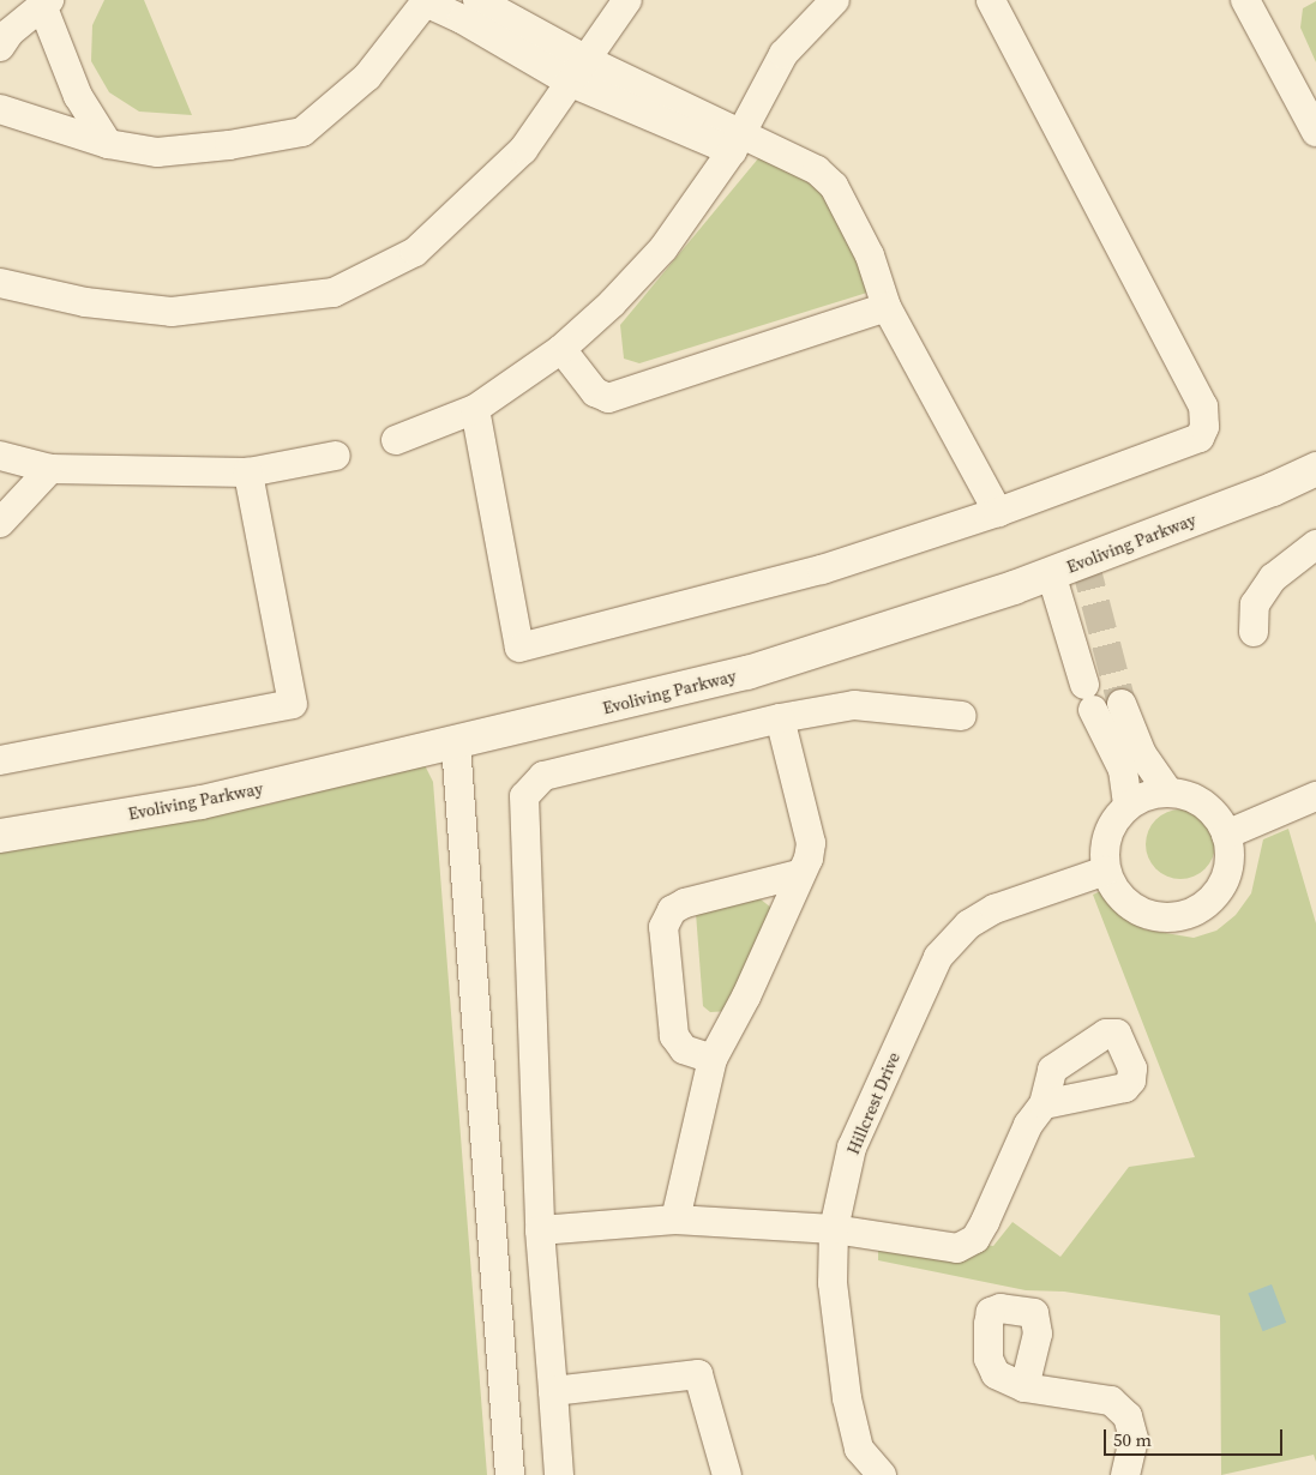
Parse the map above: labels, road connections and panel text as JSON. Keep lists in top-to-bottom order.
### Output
{
  "streets": {
    "street": ["Evoliving Parkway", "Hillcrest Drive"]
  },
  "scale_bar": "50 m"
}
